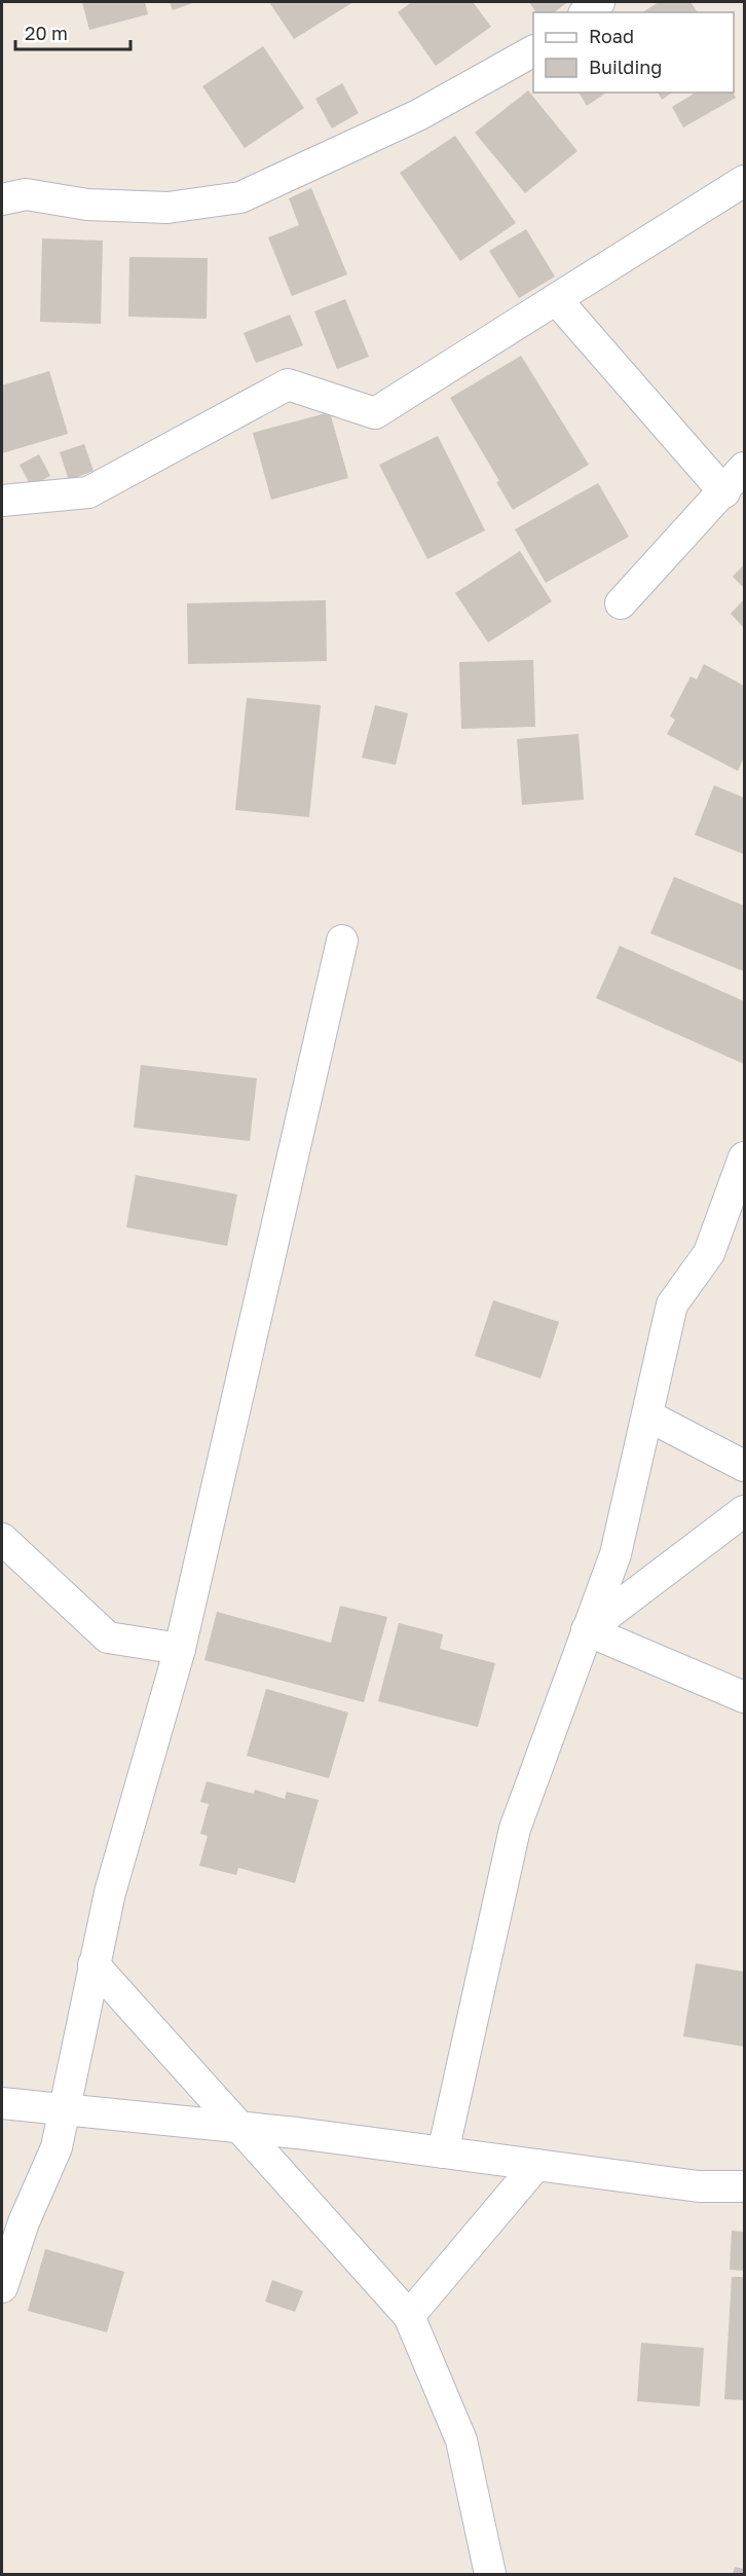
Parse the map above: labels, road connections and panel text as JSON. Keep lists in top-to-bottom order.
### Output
{
  "legend": ["Road", "Building"],
  "scale_bar": "20 m"
}
